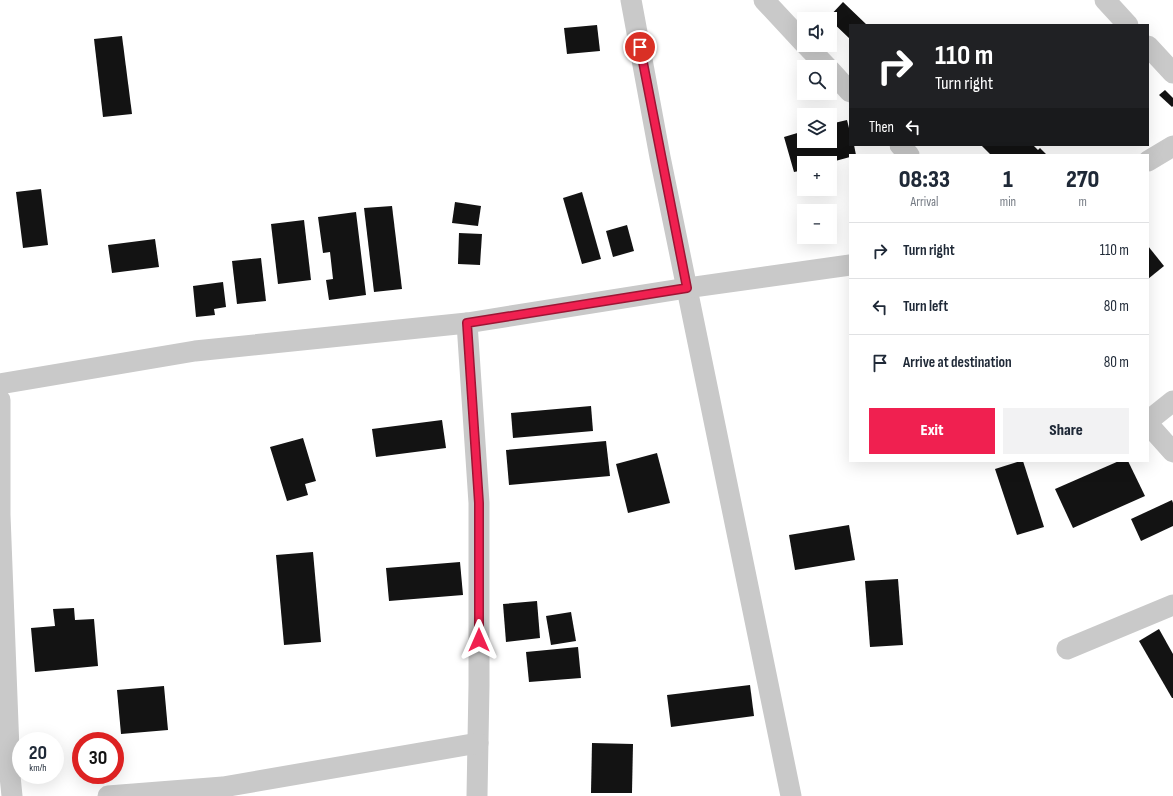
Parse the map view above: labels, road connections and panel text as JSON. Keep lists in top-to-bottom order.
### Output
{
  "page": {
    "map_buttons": ["+", "−"],
    "turn": ["110 m", "Turn right"],
    "then": "Then",
    "eta": [
      "08:33",
      "Arrival",
      "1",
      "min",
      "270",
      "m"
    ],
    "list": [
      {
        "name": "Turn right",
        "value": "110 m"
      },
      {
        "name": "Turn left",
        "value": "80 m"
      },
      {
        "name": "Arrive at destination",
        "value": "80 m"
      }
    ],
    "buttons": ["Exit", "Share"],
    "speed": "20 km/h",
    "limit": "30"
  }
}
